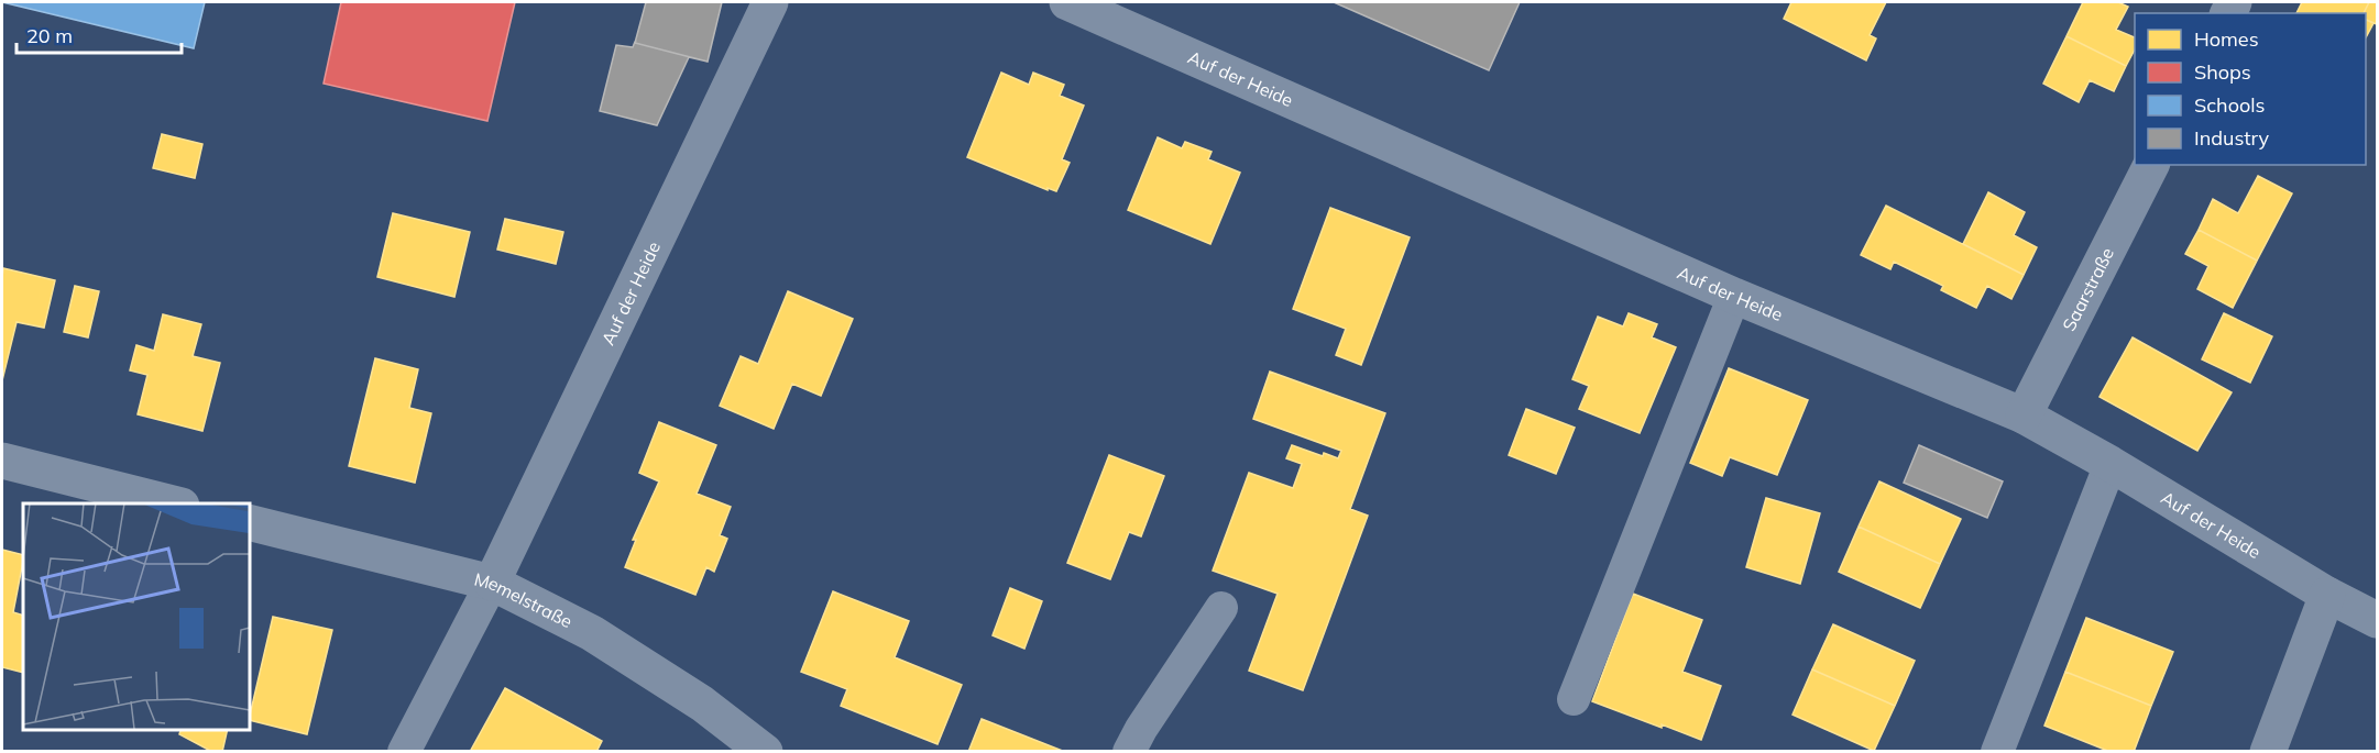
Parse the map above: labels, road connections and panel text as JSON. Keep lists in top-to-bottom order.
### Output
{
  "streets": {
    "street": ["Auf der Heide", "Saarstraße", "Memelstraße"]
  },
  "crossings": [
    ["Auf der Heide", "Saarstraße"],
    ["Auf der Heide", "Memelstraße"]
  ],
  "legend": [
    "Homes",
    "Shops",
    "Schools",
    "Industry"
  ],
  "scale_bar": "20 m"
}
